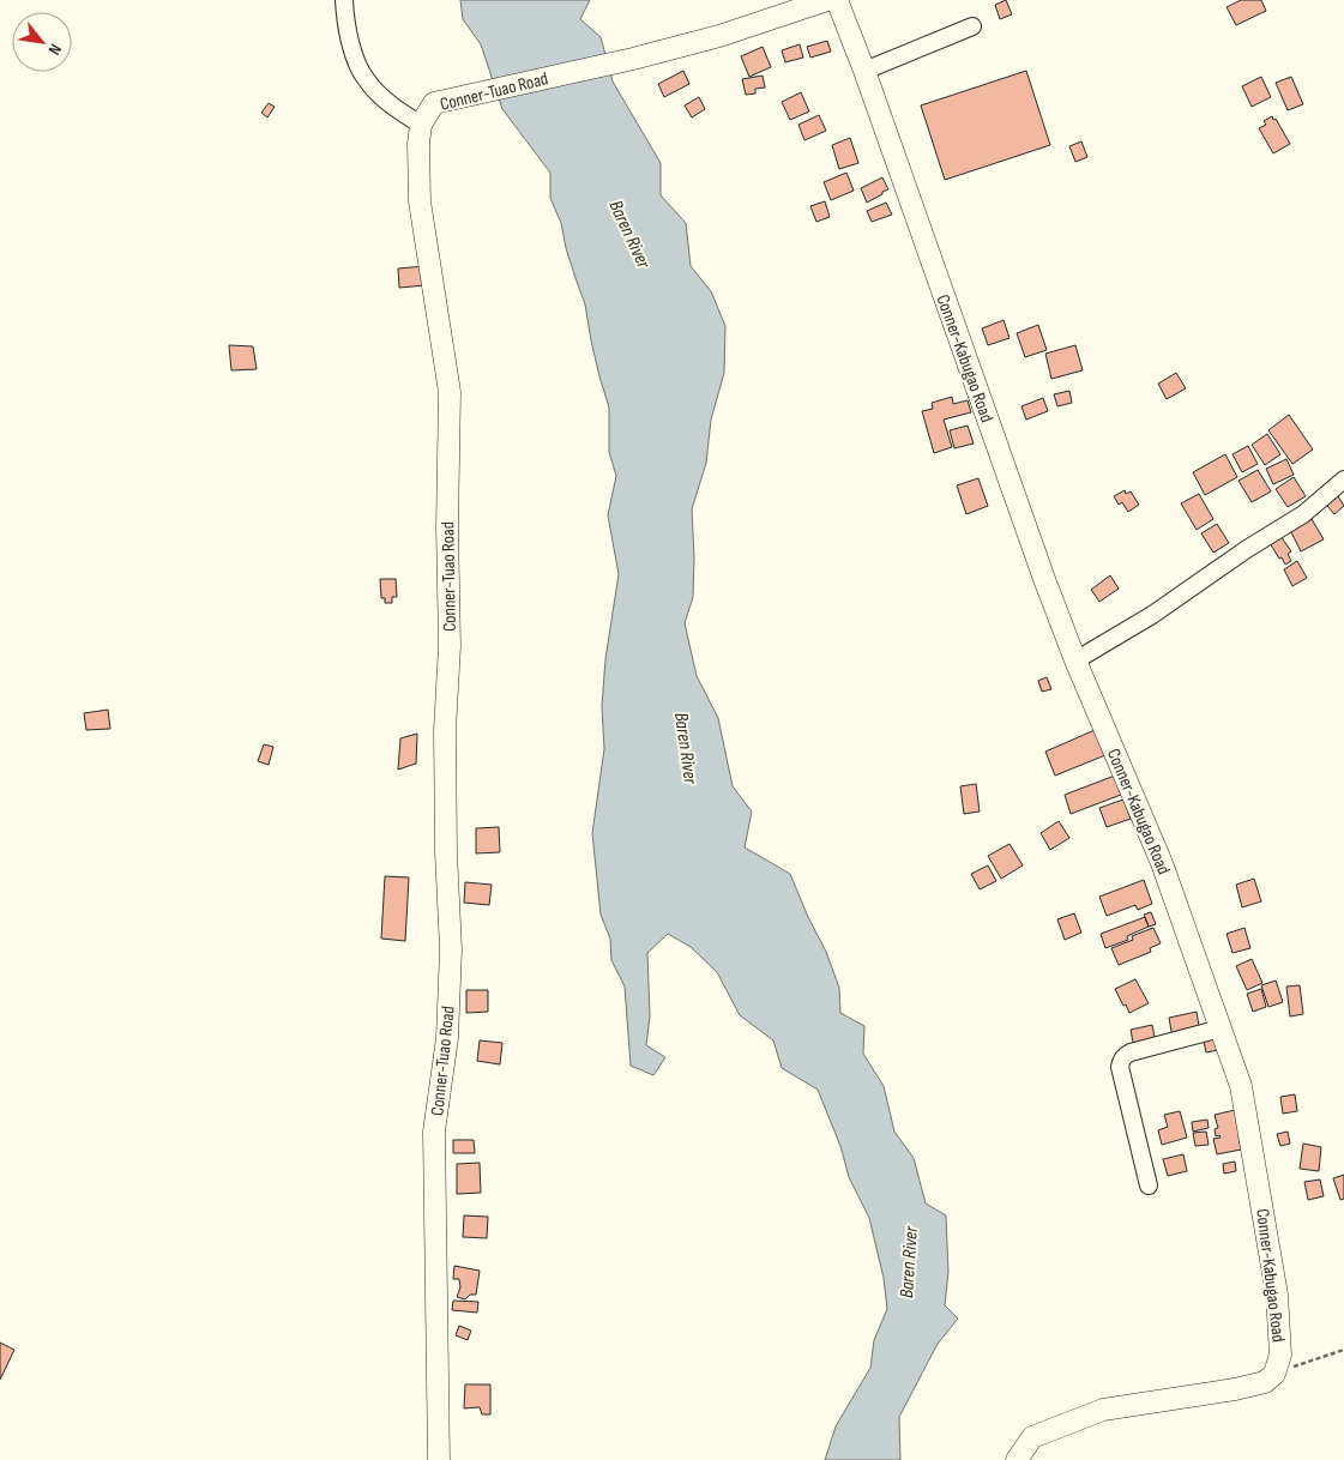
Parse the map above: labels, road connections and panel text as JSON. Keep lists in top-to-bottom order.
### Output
{
  "streets": {
    "main road": ["Conner-Tuao Road", "Conner-Kabugao Road"]
  },
  "water": ["Baren River"],
  "north": "bottom right"
}
